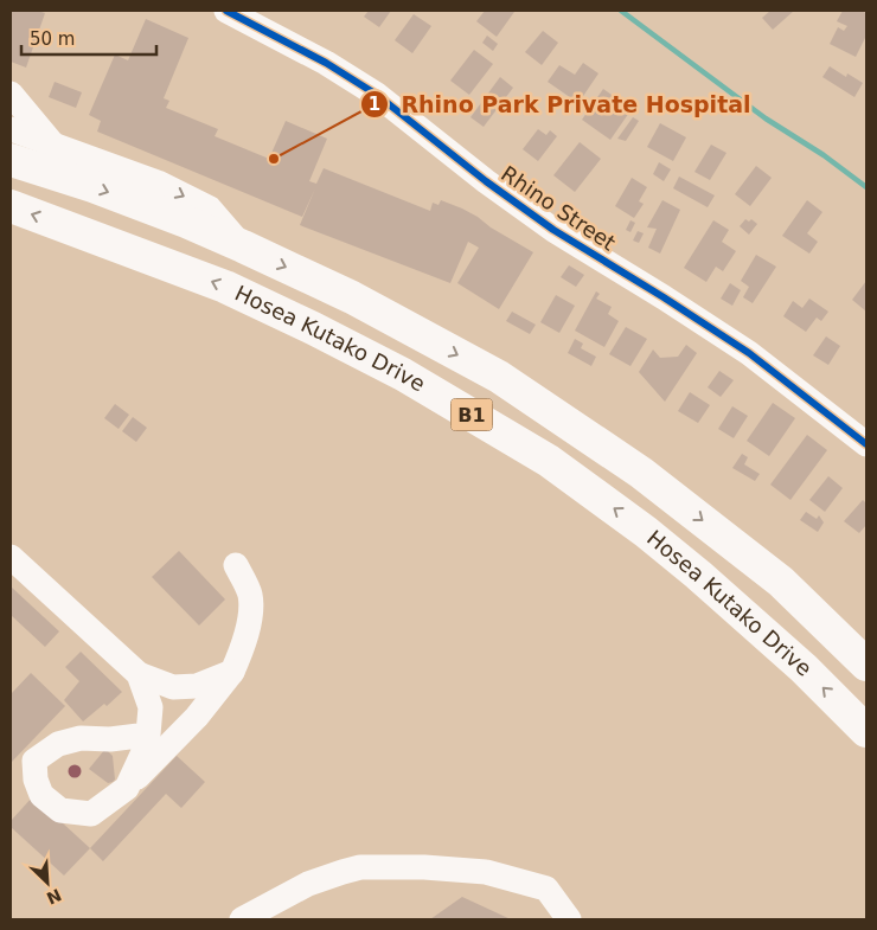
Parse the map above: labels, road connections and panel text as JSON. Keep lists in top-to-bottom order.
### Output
{
  "streets": {
    "main road": ["Hosea Kutako Drive", "B1"],
    "street": ["Rhino Street"]
  },
  "places": ["Rhino Park Private Hospital"],
  "scale_bar": "50 m",
  "north": "bottom right"
}
